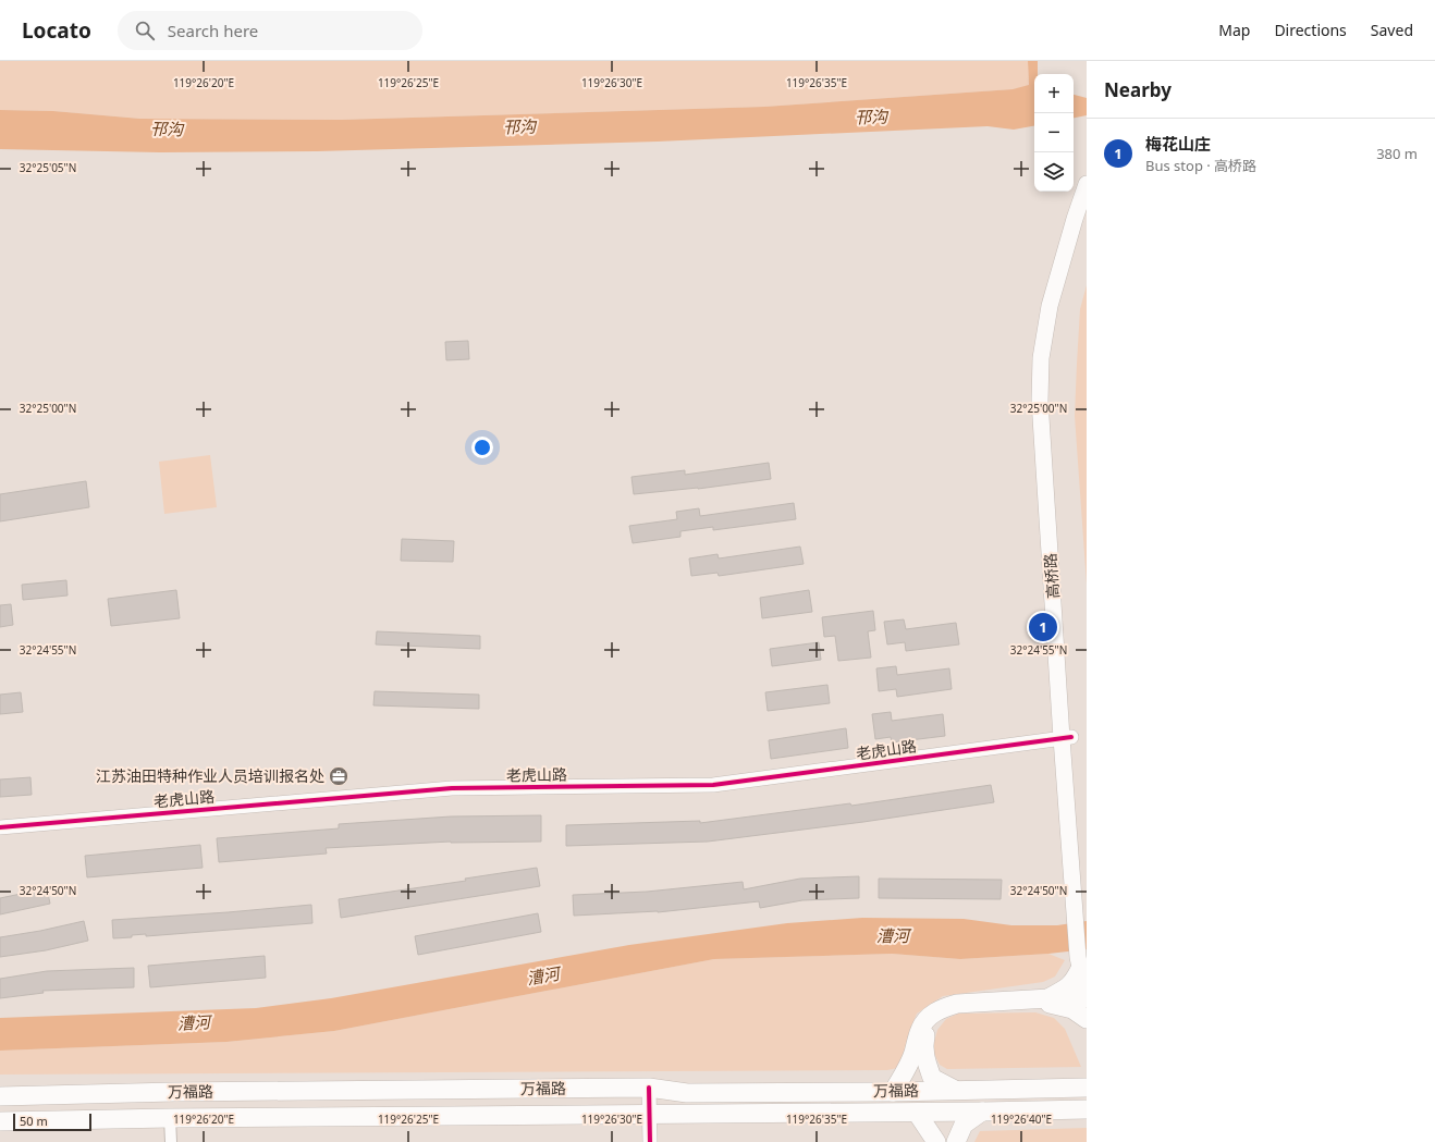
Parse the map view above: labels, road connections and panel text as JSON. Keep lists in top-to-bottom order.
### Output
{
  "streets": {
    "main road": ["高桥路", "万福路"],
    "street": ["老虎山路"]
  },
  "crossings": [
    ["高桥路", "老虎山路"]
  ],
  "water": ["邗沟", "漕河"],
  "places": {
    "office": ["江苏油田特种作业人员培训报名处"]
  },
  "scale_bar": "50 m",
  "page": {
    "header": "Locato",
    "search": "Search here",
    "nav": ["Map", "Directions", "Saved"],
    "heading": "Nearby",
    "map_buttons": ["+", "−"],
    "list": [
      {
        "mark": "1",
        "name": "梅花山庄",
        "note": "Bus stop · 高桥路",
        "value": "380 m"
      }
    ],
    "pins": "1",
    "scale": "50 m"
  },
  "coordinates": [
    "119°26'20\"E",
    "119°26'25\"E",
    "119°26'30\"E",
    "119°26'35\"E",
    "32°25'05\"N",
    "32°25'00\"N",
    "32°24'55\"N",
    "32°24'50\"N",
    "119°26'40\"E"
  ]
}
